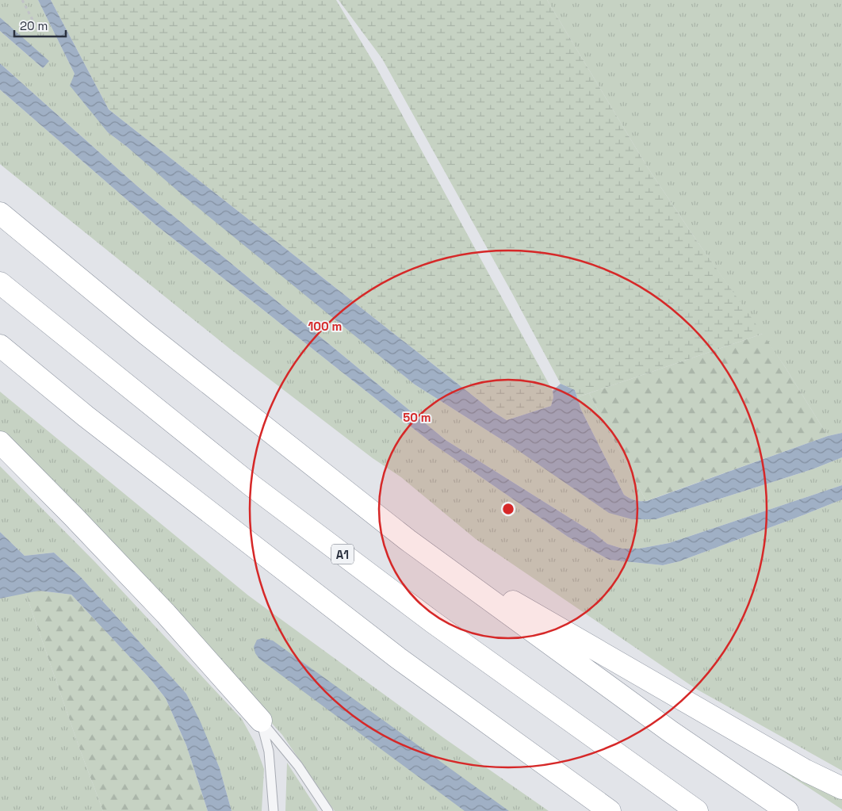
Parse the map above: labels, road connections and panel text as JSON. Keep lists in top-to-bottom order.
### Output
{
  "streets": {
    "highway": ["A1"]
  },
  "scale_bar": "20 m",
  "rings": ["100 m", "50 m"]
}
